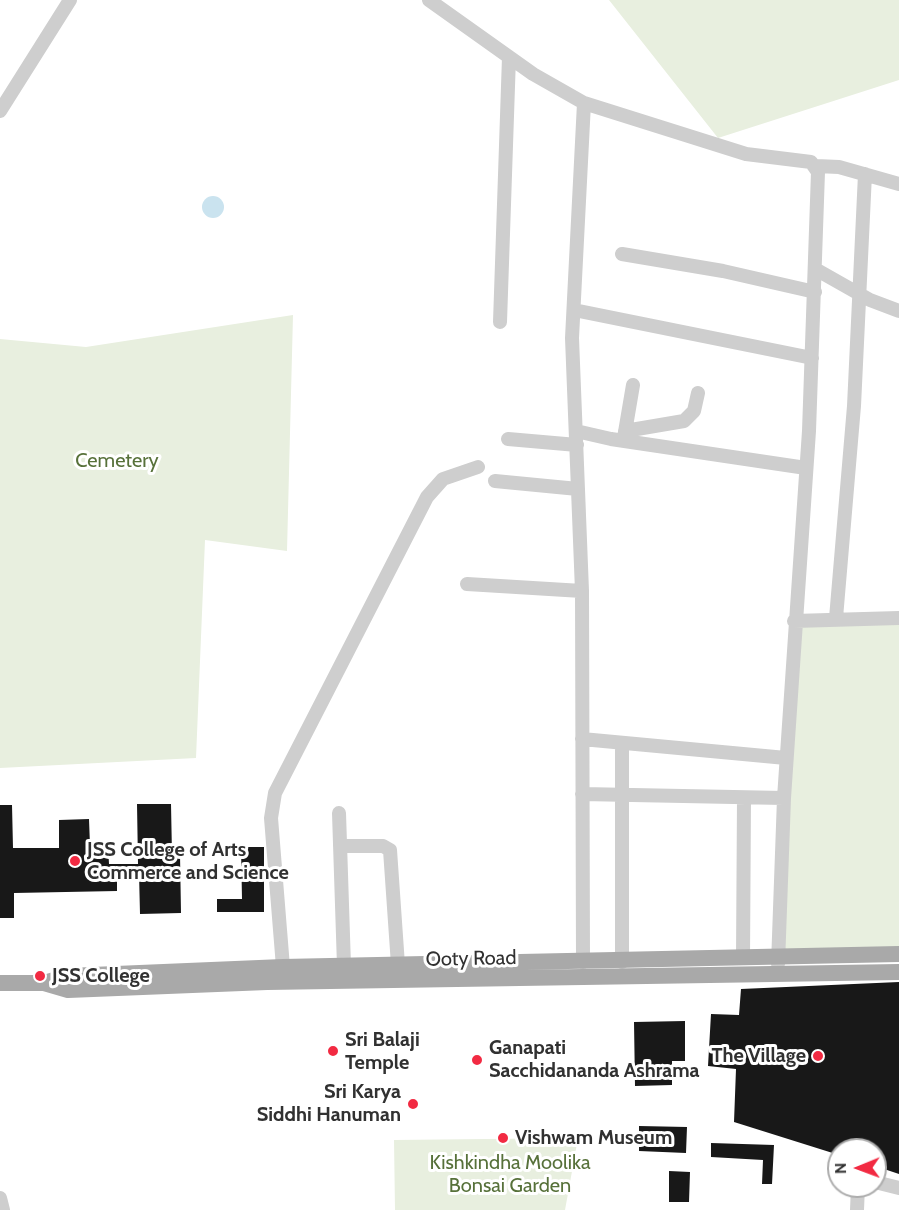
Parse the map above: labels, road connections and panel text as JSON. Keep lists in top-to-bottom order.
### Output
{
  "streets": {
    "main road": ["Ooty Road"]
  },
  "parks": ["Cemetery", "Kishkindha Moolika Bonsai Garden"],
  "places": [
    "JSS College of Arts Commerce and Science",
    "JSS College",
    "Sri Balaji Temple",
    "The Village",
    "Ganapati Sacchidananda Ashrama",
    "Sri Karya Siddhi Hanuman",
    "Vishwam Museum"
  ],
  "north": "left"
}
